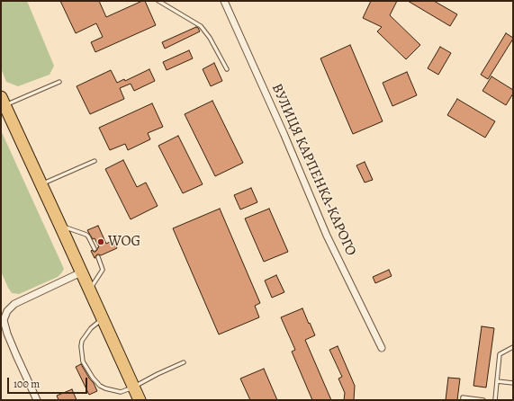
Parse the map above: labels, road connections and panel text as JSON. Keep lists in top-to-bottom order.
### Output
{
  "streets": {
    "street": ["ВУЛИЦЯ КАРПЕНКА-КАРОГО"]
  },
  "places": ["WOG"],
  "scale_bar": "100 m"
}
